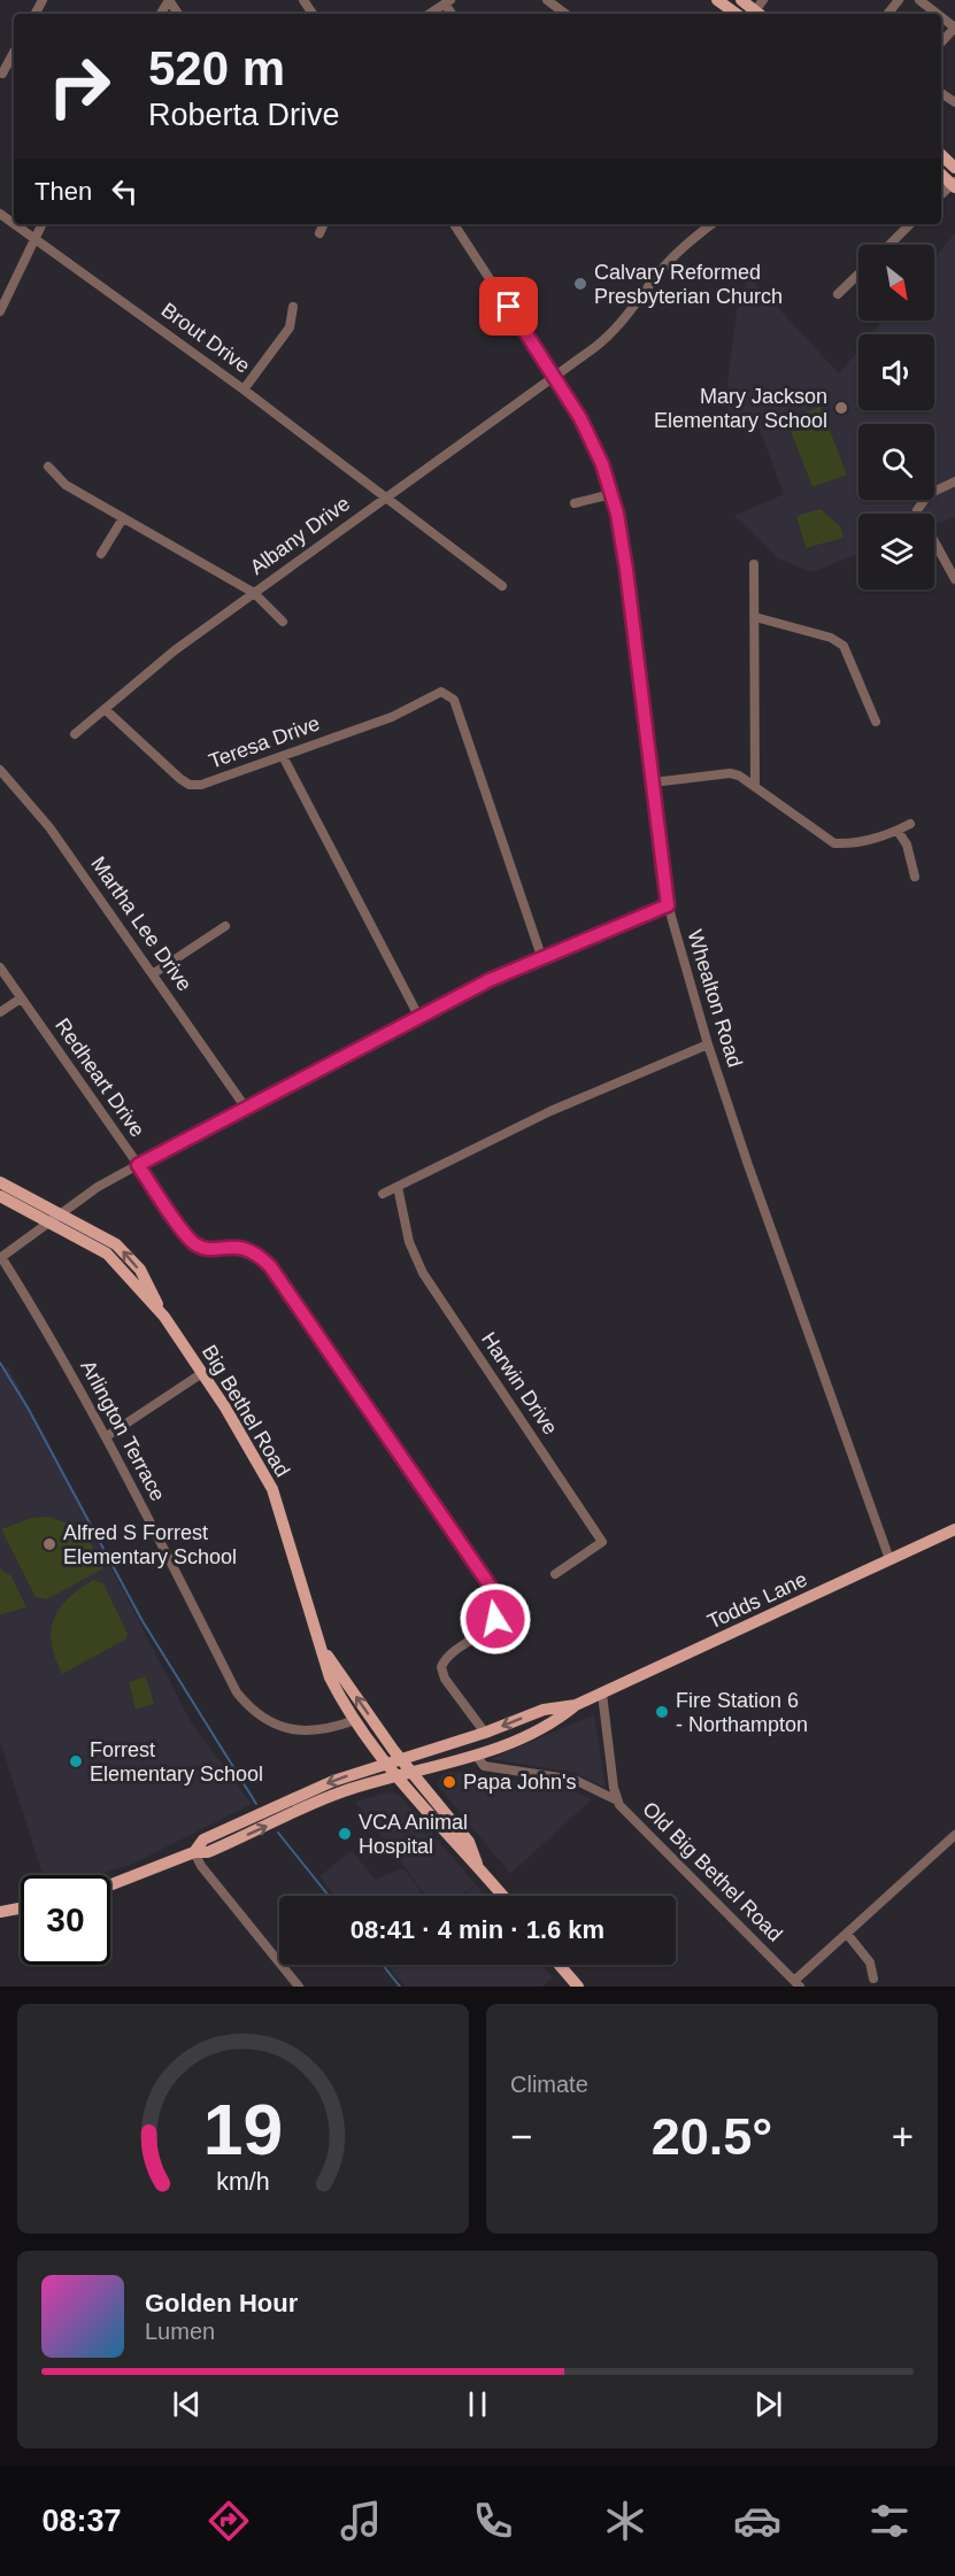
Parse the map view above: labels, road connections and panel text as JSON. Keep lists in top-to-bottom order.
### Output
{
  "streets": {
    "main road": ["Big Bethel Road", "Todds Lane"],
    "street": [
      "Brout Drive",
      "Albany Drive",
      "Teresa Drive",
      "Martha Lee Drive",
      "Whealton Road",
      "Redheart Drive",
      "Harwin Drive",
      "Arlington Terrace",
      "Old Big Bethel Road"
    ]
  },
  "crossings": [
    ["Brout Drive", "Albany Drive"],
    ["Albany Drive", "Teresa Drive"],
    ["Albany Drive", "Whealton Road"],
    ["Whealton Road", "Todds Lane"],
    ["Redheart Drive", "Todds Lane"],
    ["Big Bethel Road", "Arlington Terrace"],
    ["Big Bethel Road", "Todds Lane"],
    ["Todds Lane", "Old Big Bethel Road"]
  ],
  "places": [
    "Calvary Reformed Presbyterian Church",
    "Mary Jackson Elementary School",
    "Alfred S Forrest Elementary School",
    "Fire Station 6 - Northampton",
    "Forrest Elementary School",
    "Papa John's",
    "VCA Animal Hospital"
  ],
  "north": "bottom right",
  "page": {
    "turn": ["520 m", "Roberta Drive"],
    "then": "Then",
    "limit": "30",
    "trip": "08:41 · 4 min · 1.6 km",
    "tile": "Climate",
    "heat": ["−", "20.5°", "+"],
    "song": ["Golden Hour", "Lumen"],
    "tabs": "08:37",
    "gauge": ["19", "km/h"]
  }
}
